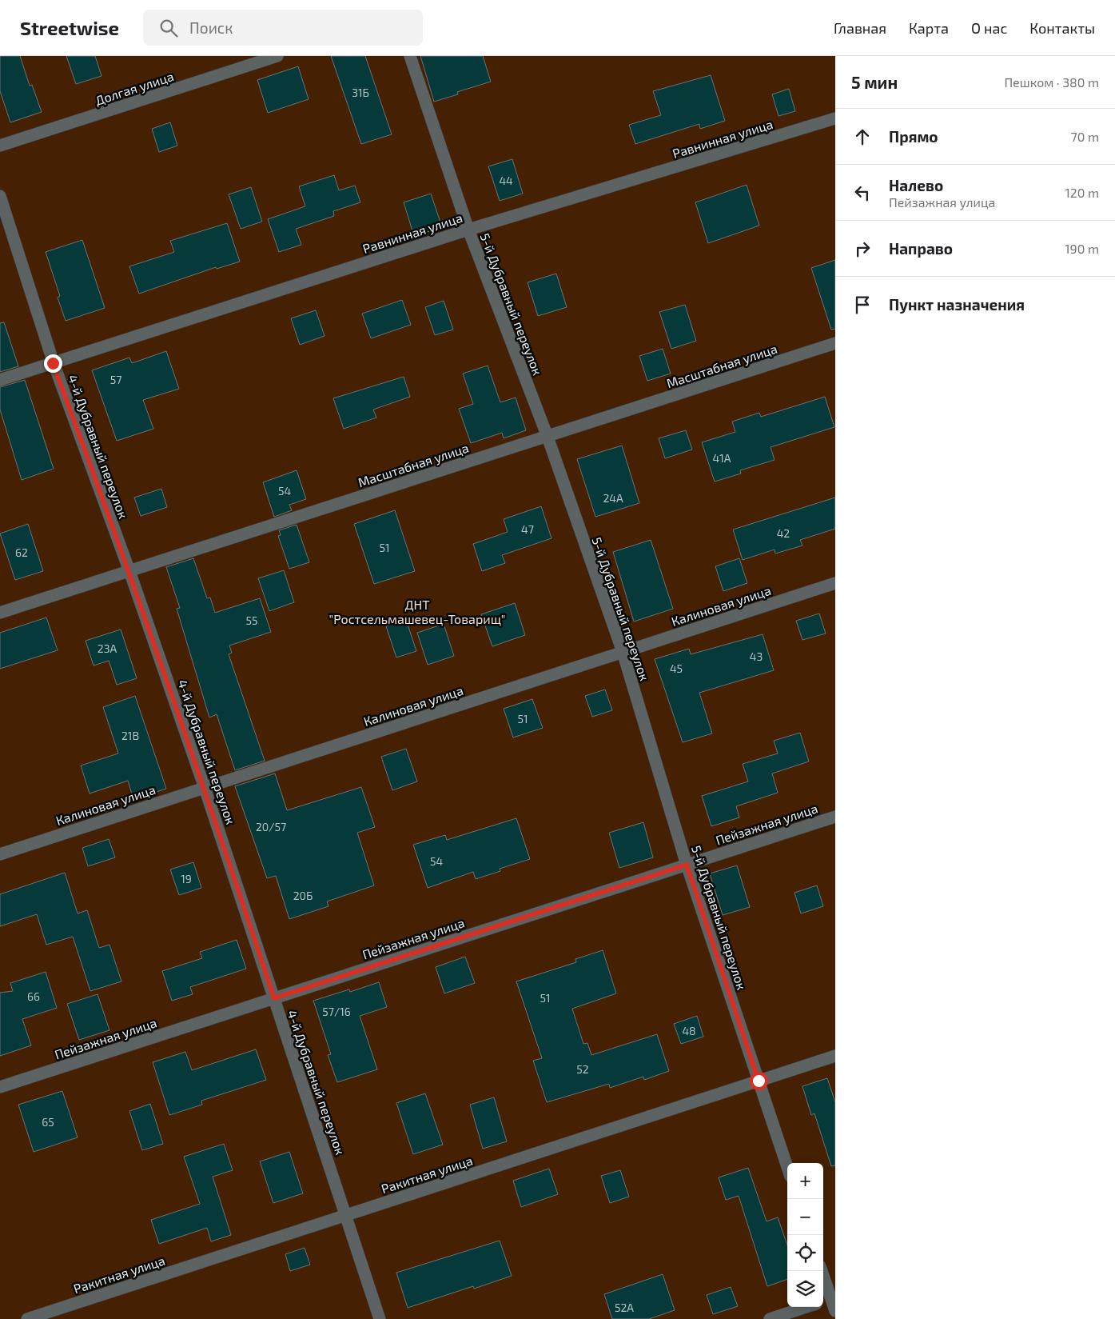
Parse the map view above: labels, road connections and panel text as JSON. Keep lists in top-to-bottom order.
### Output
{
  "streets": {
    "lane": [
      "Долгая улица",
      "Равнинная улица",
      "5-й Дубравный переулок",
      "Масштабная улица",
      "4-й Дубравный переулок",
      "Калиновая улица",
      "Пейзажная улица",
      "Ракитная улица"
    ]
  },
  "crossings": [
    ["Равнинная улица", "5-й Дубравный переулок"],
    ["Равнинная улица", "4-й Дубравный переулок"],
    ["5-й Дубравный переулок", "Масштабная улица"],
    ["5-й Дубравный переулок", "Калиновая улица"],
    ["5-й Дубравный переулок", "Пейзажная улица"],
    ["5-й Дубравный переулок", "Ракитная улица"],
    ["Масштабная улица", "4-й Дубравный переулок"],
    ["4-й Дубравный переулок", "Калиновая улица"],
    ["4-й Дубравный переулок", "Пейзажная улица"],
    ["4-й Дубравный переулок", "Ракитная улица"]
  ],
  "parks": ["ДНТ \"Ростсельмашевец-Товарищ\""],
  "house_numbers": [
    "31Б",
    "44",
    "57",
    "41А",
    "54",
    "24А",
    "47",
    "42",
    "51",
    "62",
    "55",
    "23А",
    "43",
    "45",
    "51",
    "21В",
    "20/57",
    "54",
    "19",
    "20Б",
    "66",
    "51",
    "57/16",
    "48",
    "52",
    "65",
    "52А"
  ],
  "page": {
    "header": "Streetwise",
    "search": "Поиск",
    "nav": [
      "Главная",
      "Карта",
      "О нас",
      "Контакты"
    ],
    "heading": ["5 мин", "Пешком · 380 m"],
    "list": [
      ["Прямо", "70 m"],
      ["Налево", "Пейзажная улица", "120 m"],
      ["Направо", "190 m"],
      "Пункт назначения"
    ],
    "map_buttons": ["+", "−"]
  }
}
